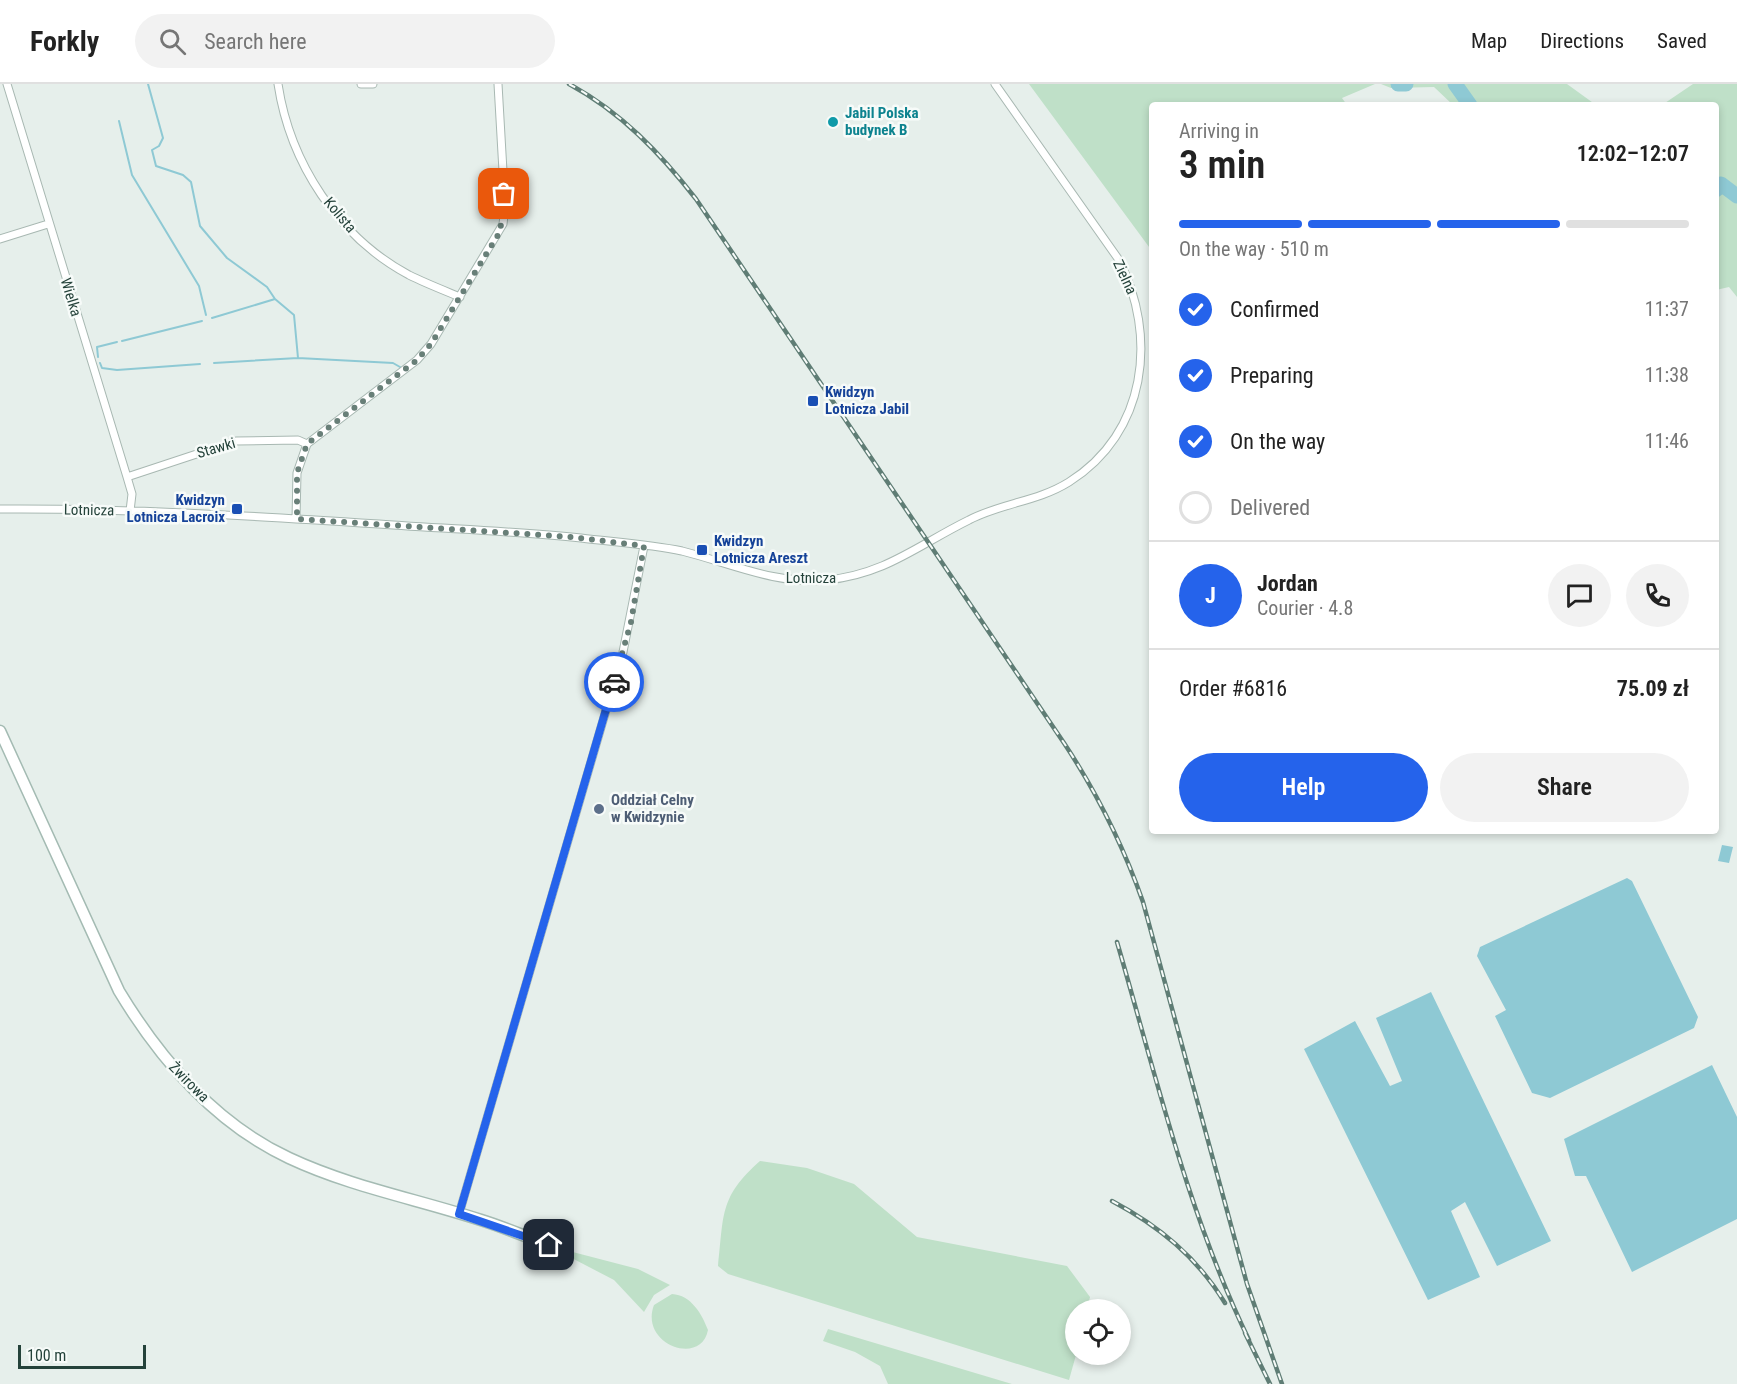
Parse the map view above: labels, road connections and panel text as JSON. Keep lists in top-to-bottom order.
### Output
{
  "streets": {
    "street": [
      "Kolista",
      "Zielna",
      "Wielka",
      "Stawki",
      "Lotnicza",
      "Żwirowa"
    ]
  },
  "crossings": [
    ["Zielna", "Lotnicza"],
    ["Wielka", "Stawki"],
    ["Wielka", "Lotnicza"]
  ],
  "places": {
    "other": ["Jabil Polska budynek B", "Oddział Celny w Kwidzynie"],
    "transit": ["Kwidzyn Lotnicza Jabil", "Kwidzyn Lotnicza Lacroix", "Kwidzyn Lotnicza Areszt"]
  },
  "scale_bar": "100 m",
  "page": {
    "header": "Forkly",
    "search": "Search here",
    "nav": ["Map", "Directions", "Saved"],
    "heading": ["3 min", "Arriving in", "12:02–12:07"],
    "panel": [
      "Jordan",
      "Courier · 4.8",
      "Order #6816",
      "75.09 zł"
    ],
    "bar": "On the way · 510 m",
    "list": [
      ["Confirmed", "11:37"],
      ["Preparing", "11:38"],
      ["On the way", "11:46"],
      "Delivered"
    ],
    "round": "J",
    "buttons": ["Help", "Share"],
    "scale": "100 m"
  }
}
